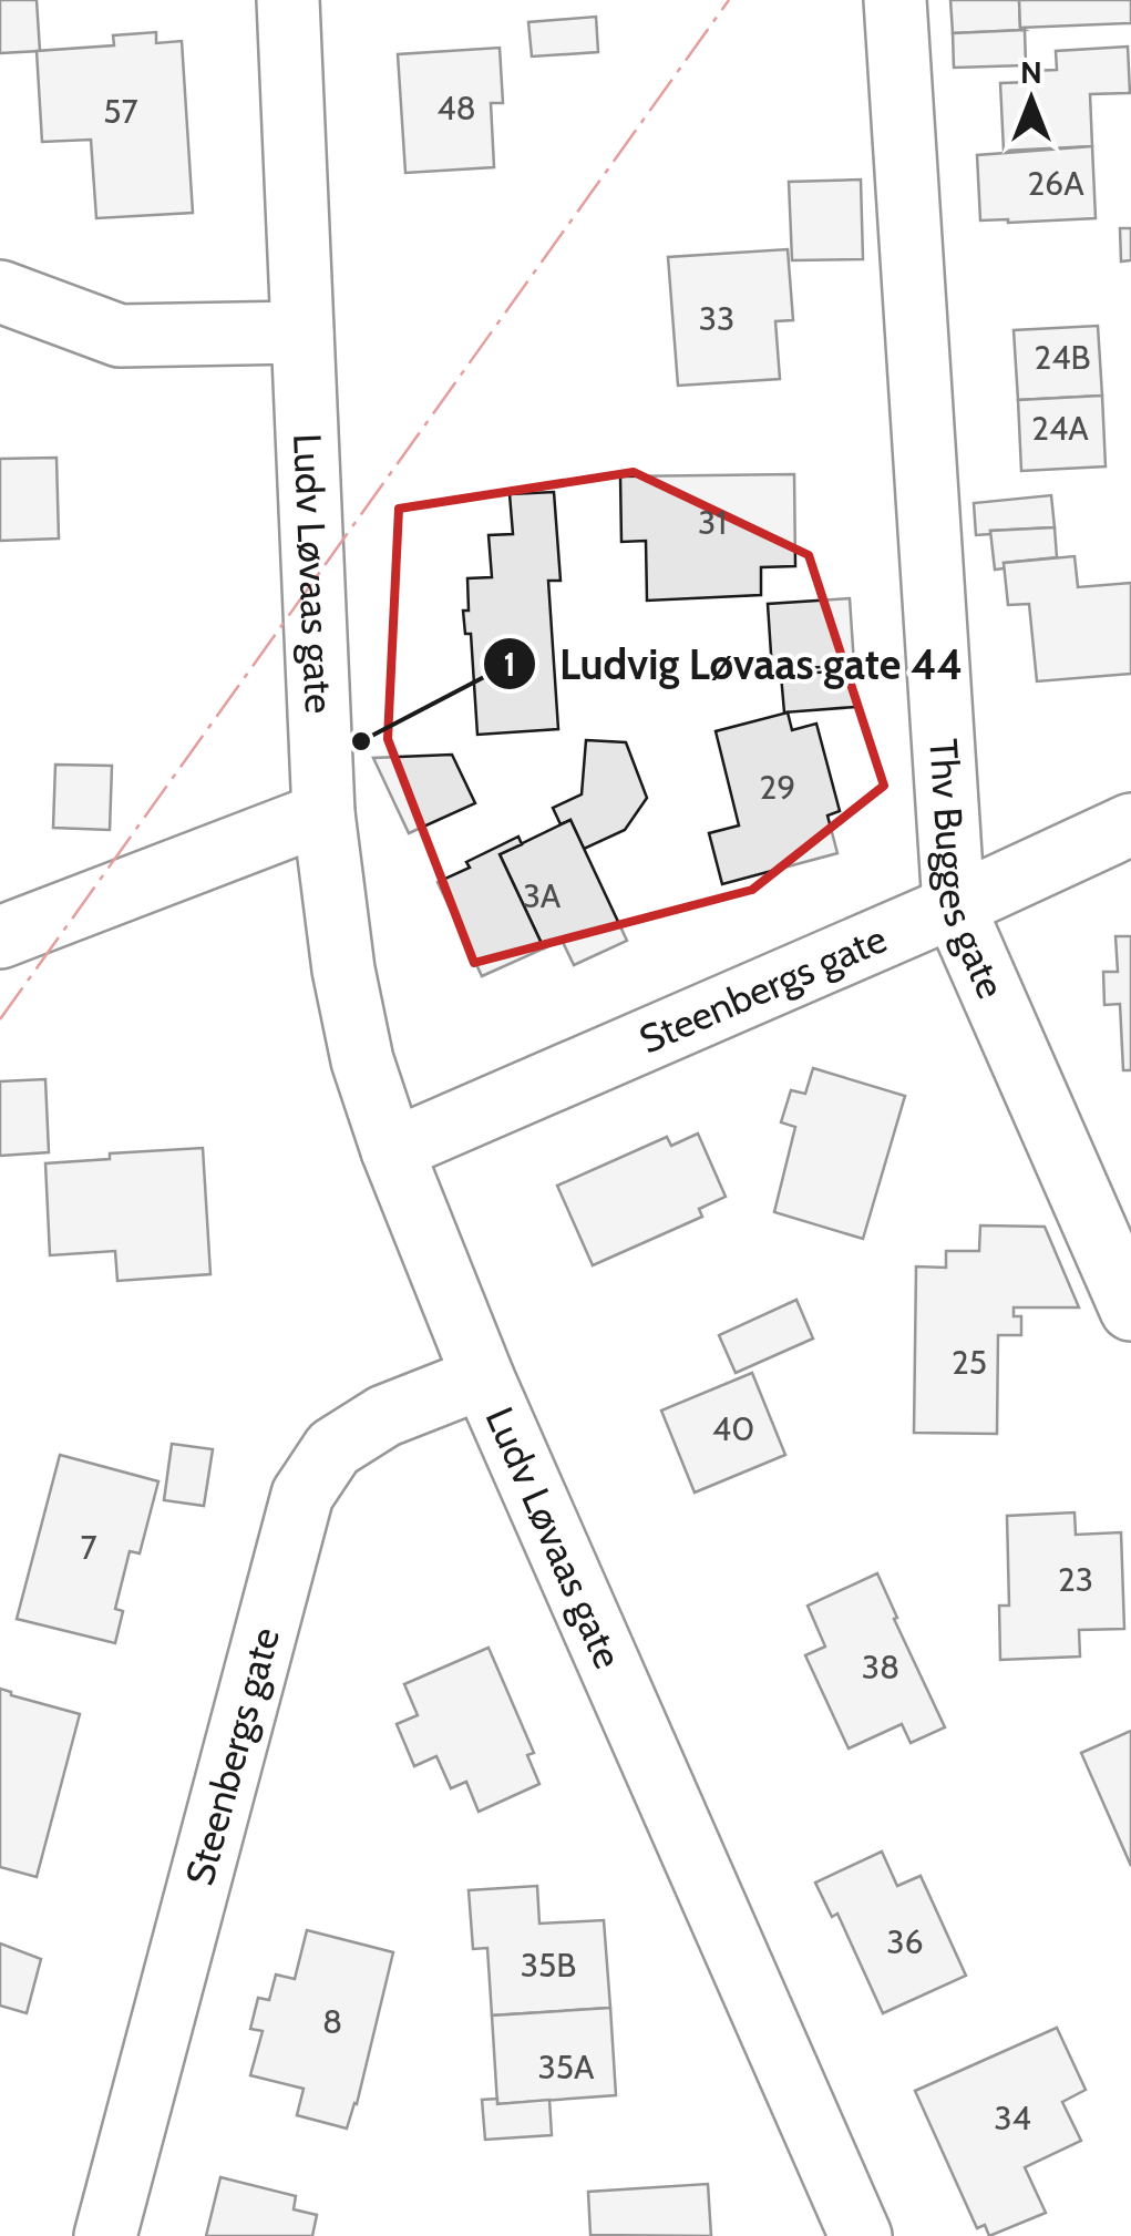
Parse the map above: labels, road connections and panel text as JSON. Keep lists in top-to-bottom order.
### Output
{
  "streets": {
    "street": ["Ludv Løvaas gate", "Thv Bugges gate", "Steenbergs gate"]
  },
  "crossings": [
    ["Ludv Løvaas gate", "Steenbergs gate"],
    ["Thv Bugges gate", "Steenbergs gate"]
  ],
  "places": ["Ludvig Løvaas gate 44"],
  "house_numbers": [
    "48",
    "57",
    "26A",
    "33",
    "24B",
    "24A",
    "31",
    "29",
    "3A",
    "25",
    "40",
    "7",
    "23",
    "38",
    "36",
    "35B",
    "8",
    "35A",
    "34"
  ],
  "north": "top"
}
